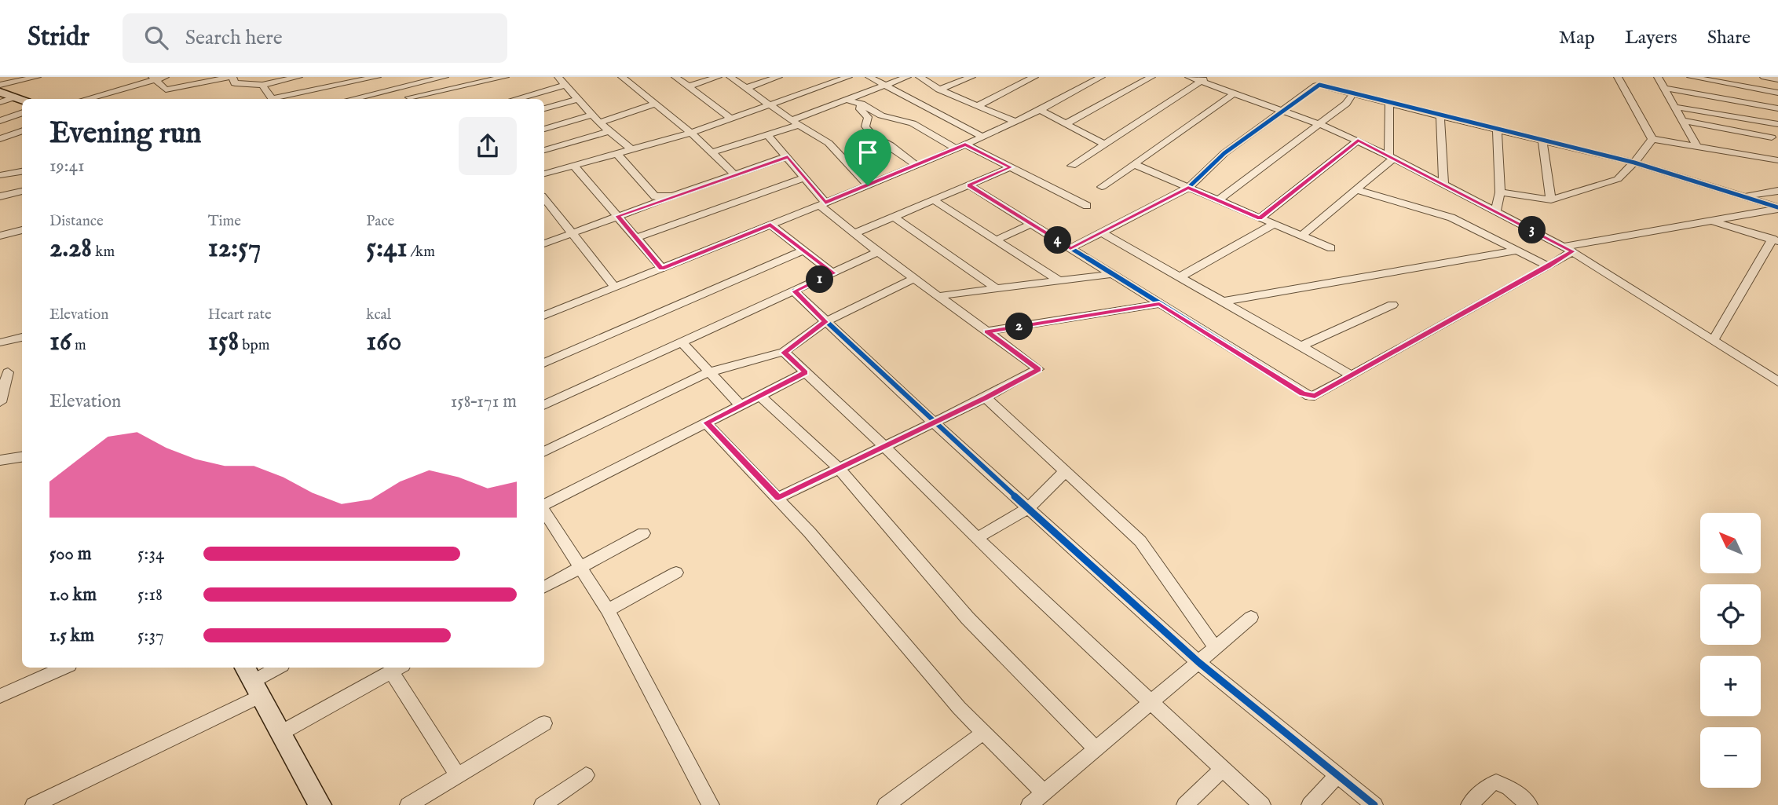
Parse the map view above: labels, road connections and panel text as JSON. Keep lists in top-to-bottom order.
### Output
{
  "north": "top left",
  "page": {
    "header": "Stridr",
    "search": "Search here",
    "nav": ["Map", "Layers", "Share"],
    "heading": ["Evening run", "19:41"],
    "stats": [
      ["Distance", "2.28 km"],
      ["Time", "12:57"],
      ["Pace", "5:41 /km"],
      ["Elevation", "16 m"],
      ["Heart rate", "158 bpm"],
      ["kcal", "160"]
    ],
    "pins": [
      "3",
      "4",
      "1",
      "2"
    ],
    "chart": ["Elevation", "158–171 m"],
    "map_buttons": ["+", "−"],
    "list": [
      {
        "name": "500 m",
        "note": "5:34"
      },
      {
        "name": "1.0 km",
        "note": "5:18"
      },
      {
        "name": "1.5 km",
        "note": "5:37"
      }
    ]
  }
}
